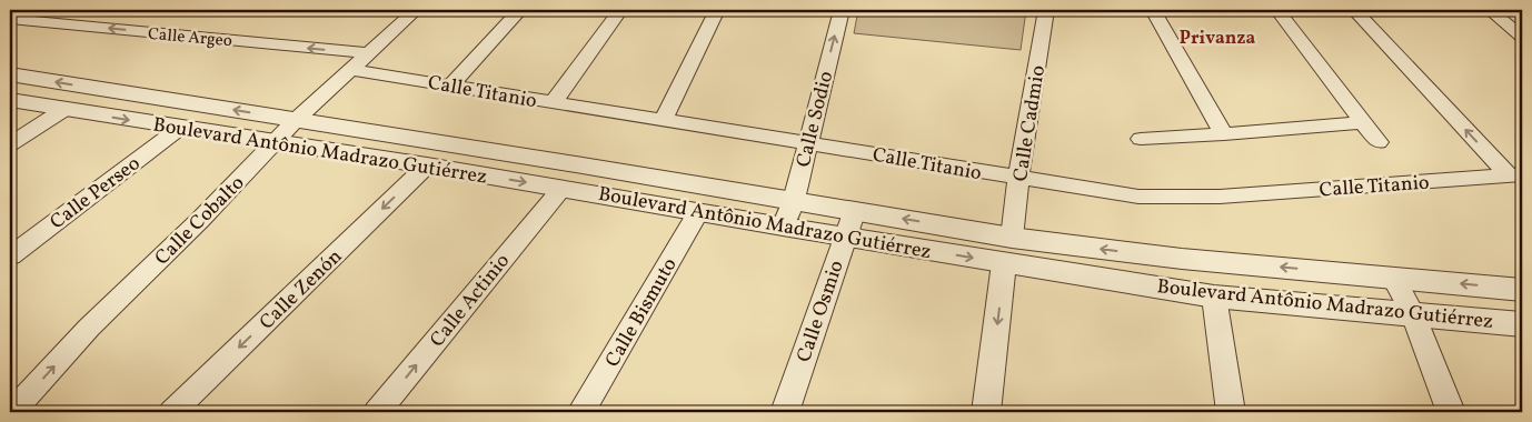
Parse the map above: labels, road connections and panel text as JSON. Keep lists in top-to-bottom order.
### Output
{
  "streets": {
    "street": [
      "Calle Argeo",
      "Calle Titanio",
      "Calle Sodio",
      "Calle Cadmio",
      "Boulevard Antônio Madrazo Gutiérrez",
      "Calle Perseo",
      "Calle Cobalto",
      "Calle Zenón",
      "Calle Actinio",
      "Calle Osmio",
      "Calle Bismuto"
    ]
  },
  "crossings": [
    ["Calle Argeo", "Calle Cobalto"],
    ["Calle Titanio", "Calle Sodio"],
    ["Calle Titanio", "Calle Cadmio"],
    ["Calle Titanio", "Calle Cobalto"],
    ["Calle Sodio", "Boulevard Antônio Madrazo Gutiérrez"],
    ["Calle Cadmio", "Boulevard Antônio Madrazo Gutiérrez"],
    ["Boulevard Antônio Madrazo Gutiérrez", "Calle Perseo"],
    ["Boulevard Antônio Madrazo Gutiérrez", "Calle Cobalto"],
    ["Boulevard Antônio Madrazo Gutiérrez", "Calle Zenón"],
    ["Boulevard Antônio Madrazo Gutiérrez", "Calle Actinio"],
    ["Boulevard Antônio Madrazo Gutiérrez", "Calle Osmio"],
    ["Boulevard Antônio Madrazo Gutiérrez", "Calle Bismuto"]
  ],
  "one_way": [
    "Calle Argeo",
    "Calle Cadmio",
    "Calle Cobalto",
    "Calle Zenón",
    "Calle Actinio"
  ],
  "districts": ["Privanza"]
}
